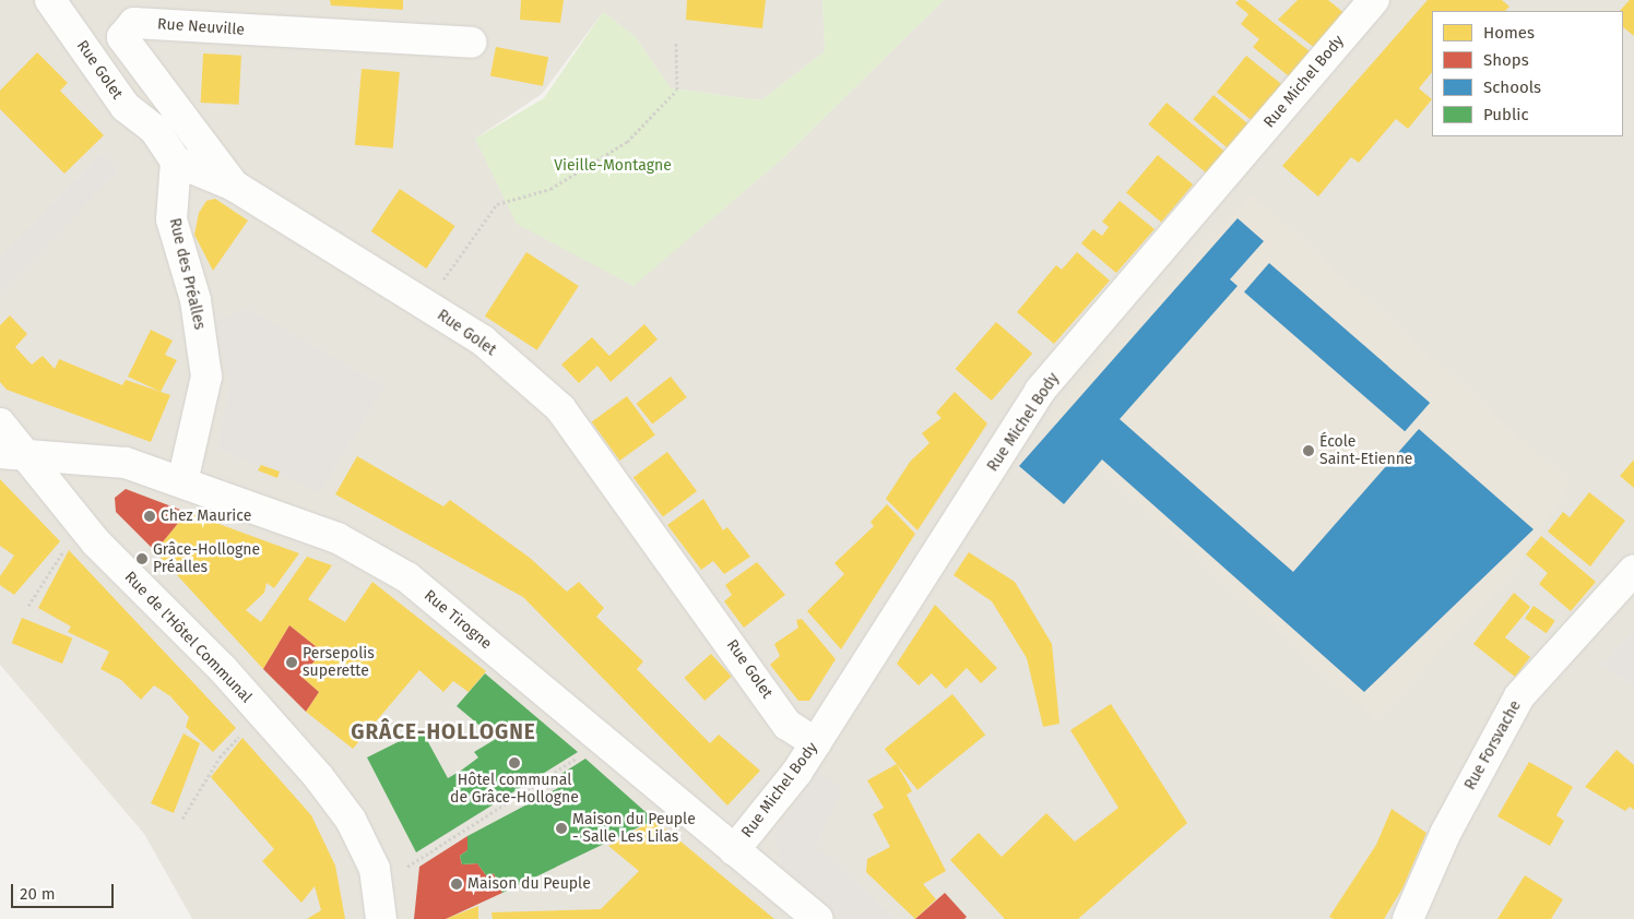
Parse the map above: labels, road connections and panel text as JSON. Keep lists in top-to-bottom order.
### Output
{
  "streets": {
    "street": [
      "Rue Neuville",
      "Rue Golet",
      "Rue Michel Body",
      "Rue des Préalles",
      "Rue Tirogne",
      "Rue de l'Hôtel Communal",
      "Rue Forsvache"
    ]
  },
  "crossings": [
    ["Rue Neuville", "Rue Golet"],
    ["Rue Golet", "Rue Michel Body"],
    ["Rue Golet", "Rue des Préalles"],
    ["Rue Michel Body", "Rue Tirogne"],
    ["Rue des Préalles", "Rue Tirogne"],
    ["Rue Tirogne", "Rue de l'Hôtel Communal"]
  ],
  "districts": ["GRÂCE-HOLLOGNE"],
  "parks": ["Vieille-Montagne"],
  "places": [
    "École Saint-Etienne",
    "Chez Maurice",
    "Grâce-Hollogne Préalles",
    "Persepolis superette",
    "Hôtel communal de Grâce-Hollogne",
    "Maison du Peuple - Salle Les Lilas",
    "Maison du Peuple"
  ],
  "legend": [
    "Homes",
    "Shops",
    "Schools",
    "Public"
  ],
  "scale_bar": "20 m"
}
